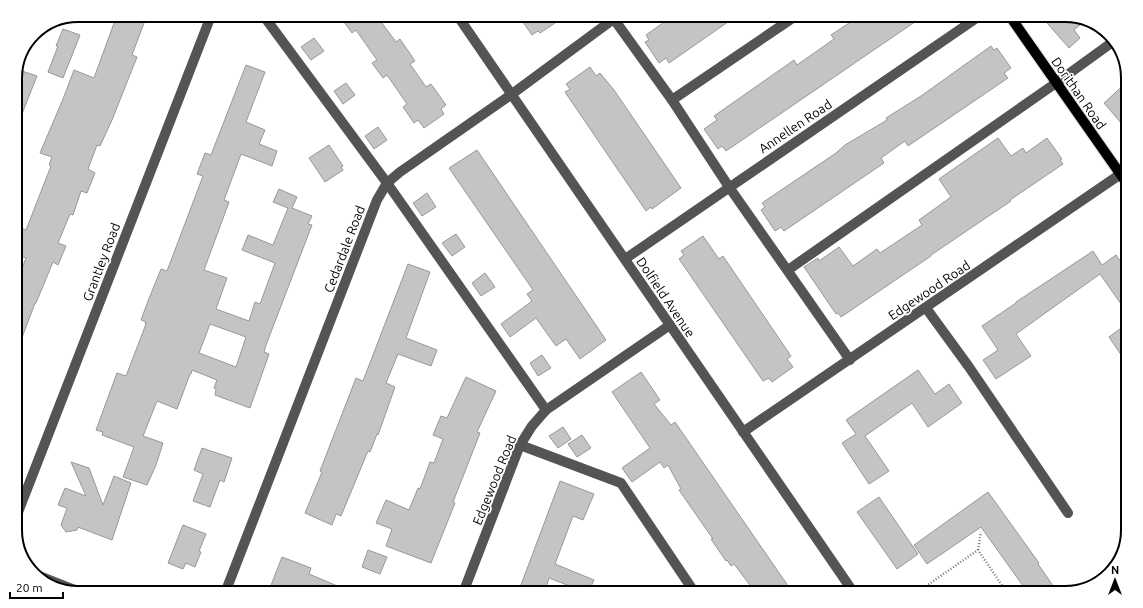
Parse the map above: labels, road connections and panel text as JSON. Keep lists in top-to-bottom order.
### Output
{
  "streets": {
    "main road": ["Dorithan Road"],
    "street": [
      "Annellen Road",
      "Cedardale Road",
      "Grantley Road",
      "Edgewood Road",
      "Dolfield Avenue"
    ]
  },
  "crossings": [
    ["Annellen Road", "Dolfield Avenue"],
    ["Cedardale Road", "Dolfield Avenue"],
    ["Edgewood Road", "Dolfield Avenue"]
  ],
  "scale_bar": "20 m",
  "north": "top"
}
